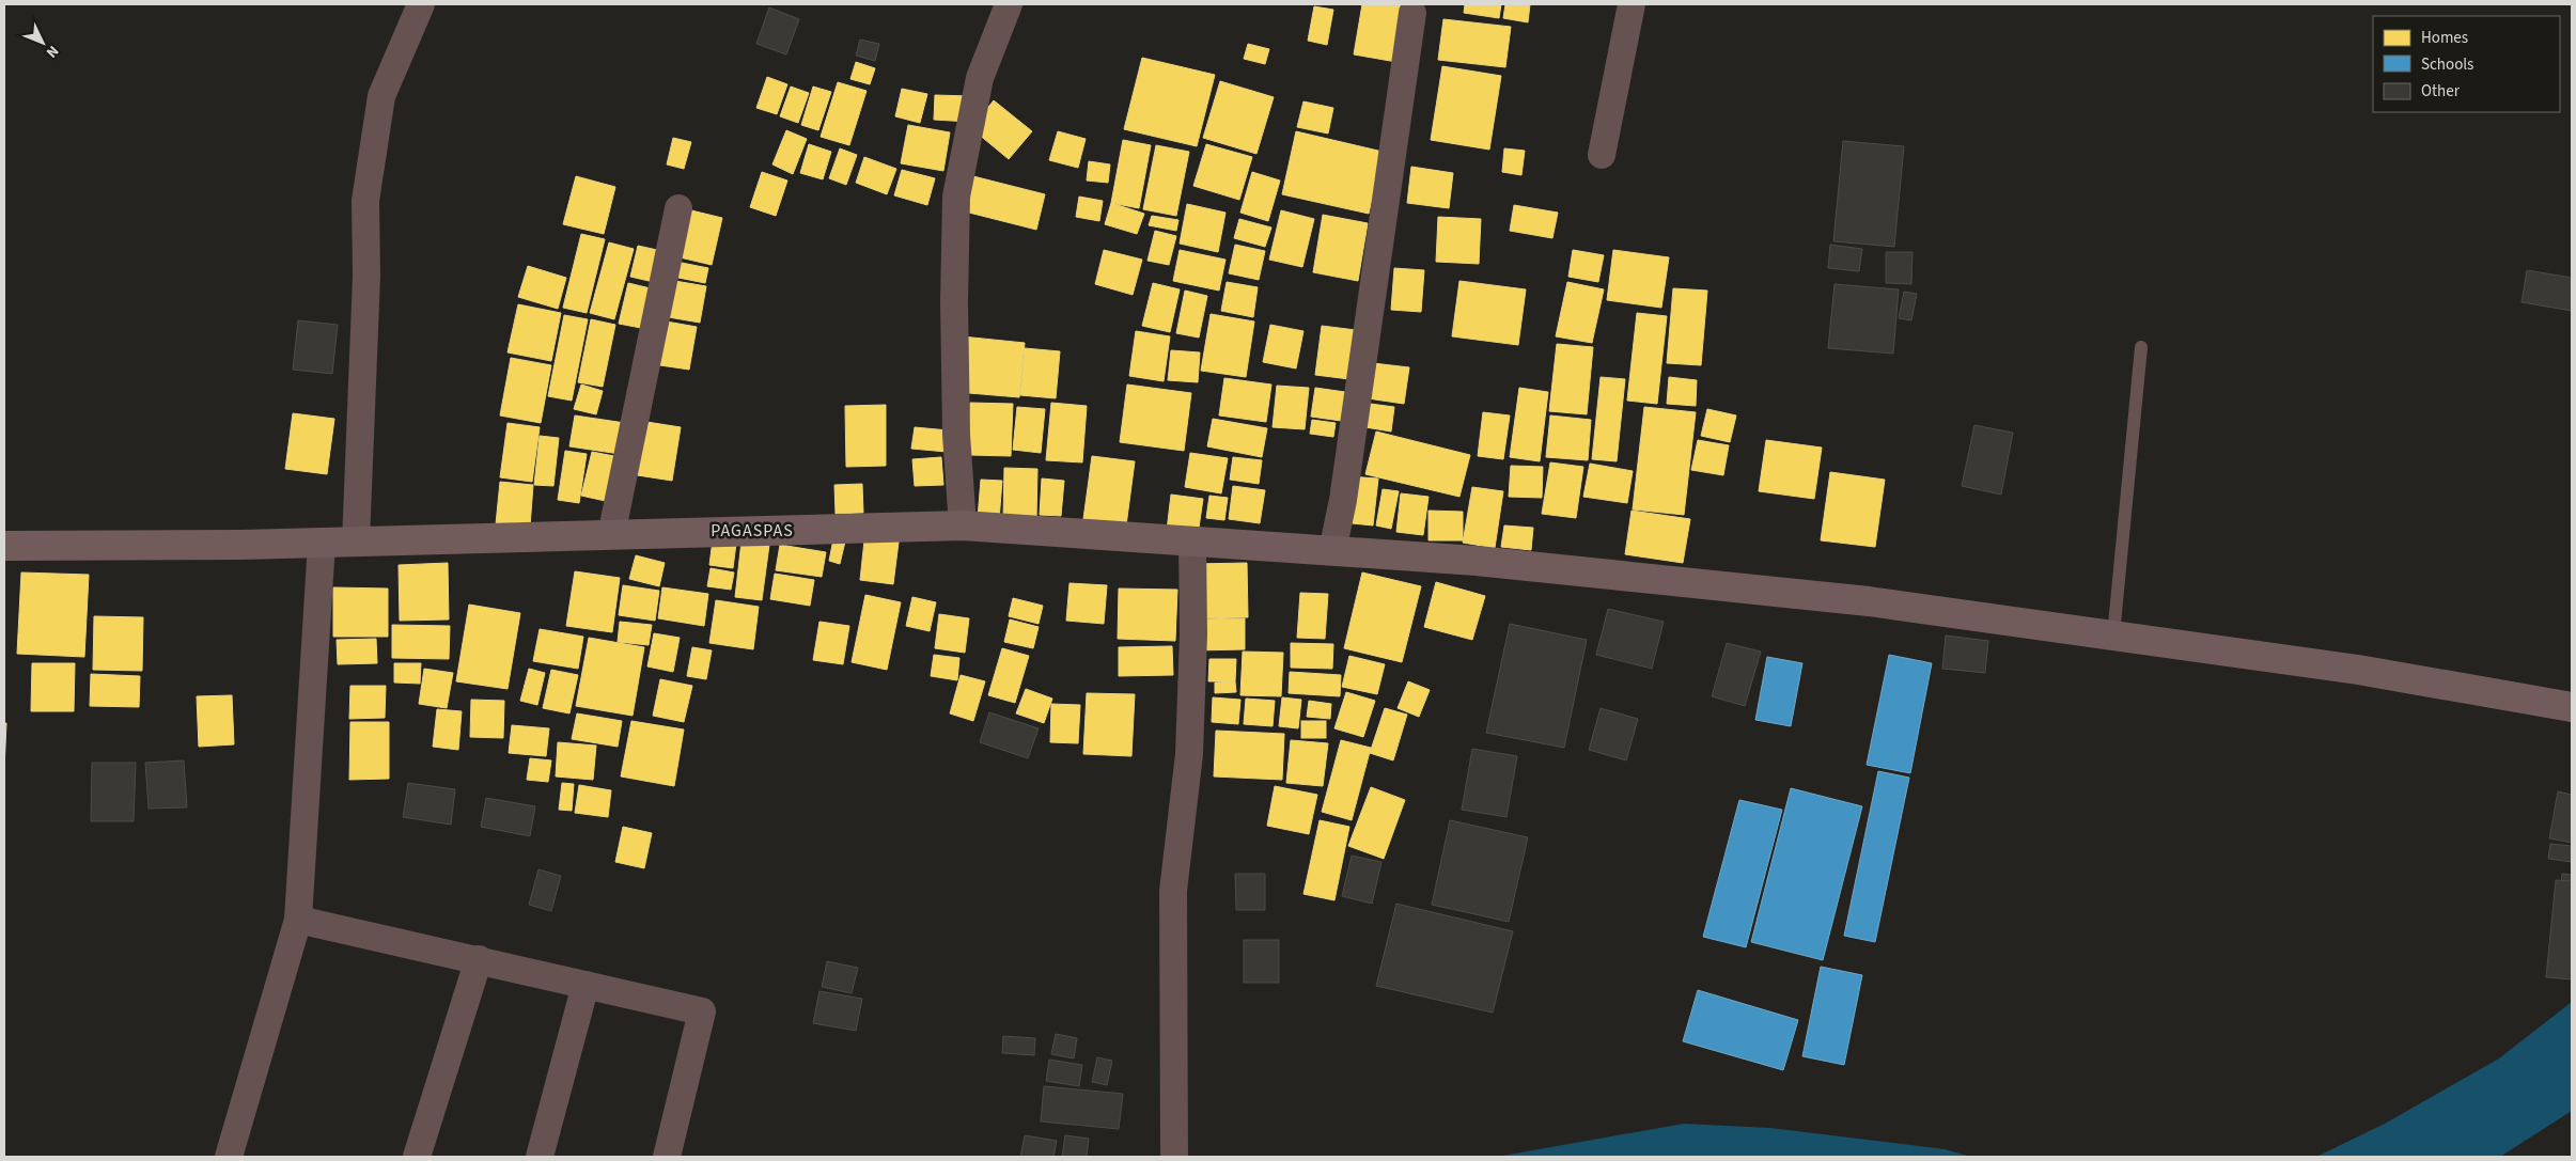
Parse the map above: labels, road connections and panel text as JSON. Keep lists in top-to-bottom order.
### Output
{
  "districts": ["PAGASPAS"],
  "legend": ["Homes", "Schools", "Other"],
  "north": "bottom right"
}
